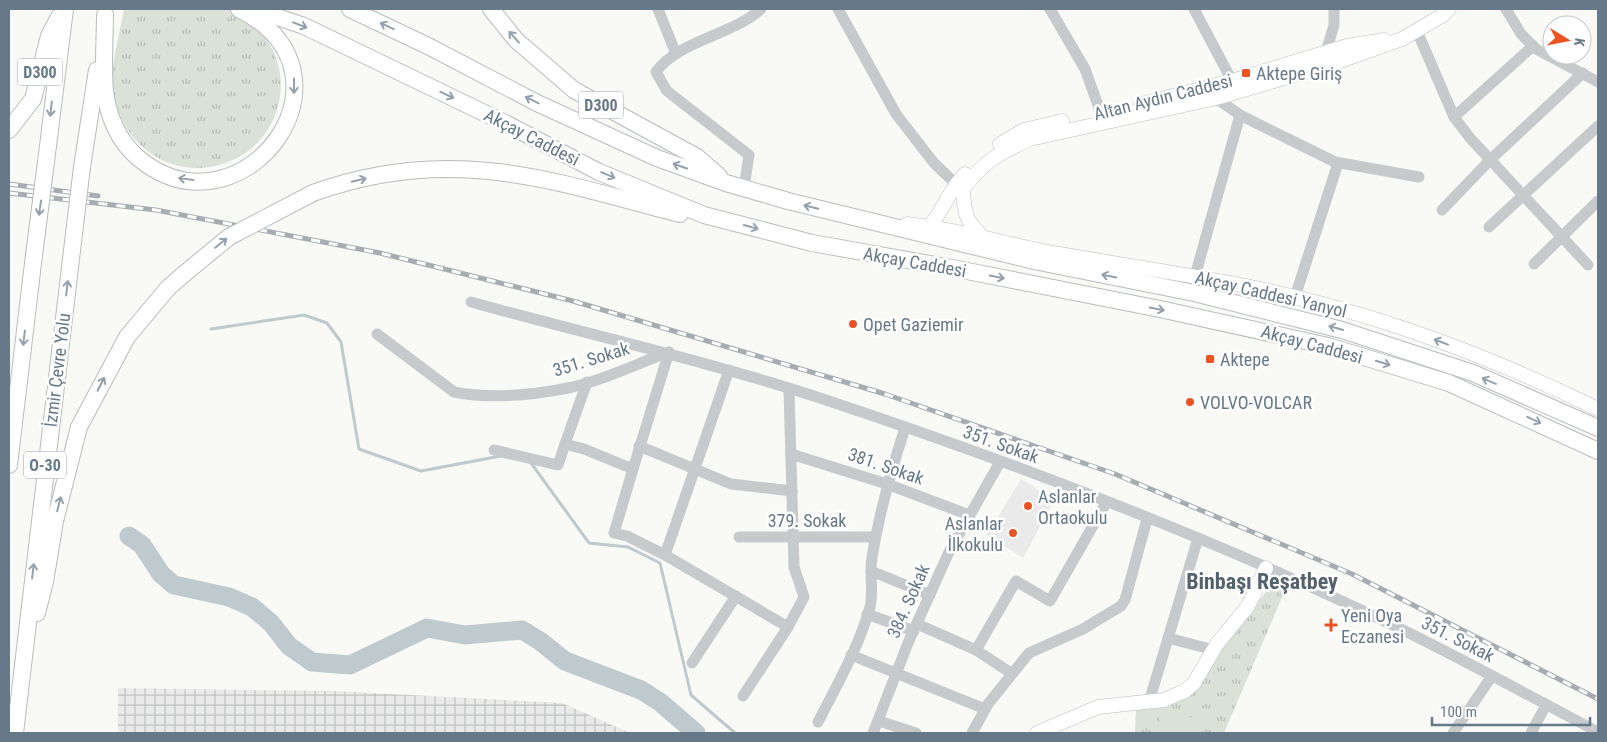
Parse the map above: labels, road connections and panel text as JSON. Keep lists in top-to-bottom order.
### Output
{
  "streets": {
    "highway": [
      "D300",
      "Akçay Caddesi",
      "İzmir Çevre Yolu",
      "O-30"
    ],
    "main road": ["Altan Aydın Caddesi", "Akçay Caddesi Yanyol"],
    "street": [
      "351. Sokak",
      "381. Sokak",
      "379. Sokak",
      "384. Sokak"
    ]
  },
  "crossings": [
    ["D300", "Akçay Caddesi"],
    ["D300", "İzmir Çevre Yolu"],
    ["Altan Aydın Caddesi", "Akçay Caddesi Yanyol"],
    ["351. Sokak", "384. Sokak"],
    ["381. Sokak", "384. Sokak"]
  ],
  "one_way": ["Akçay Caddesi Yanyol"],
  "districts": ["Binbaşı Reşatbey"],
  "places": {
    "transit": ["Aktepe Giriş", "Aktepe"],
    "other": [
      "Opet Gaziemir",
      "VOLVO-VOLCAR",
      "Aslanlar Ortaokulu",
      "Aslanlar İlkokulu"
    ],
    "health": ["Yeni Oya Eczanesi"]
  },
  "scale_bar": "100 m",
  "north": "right"
}
